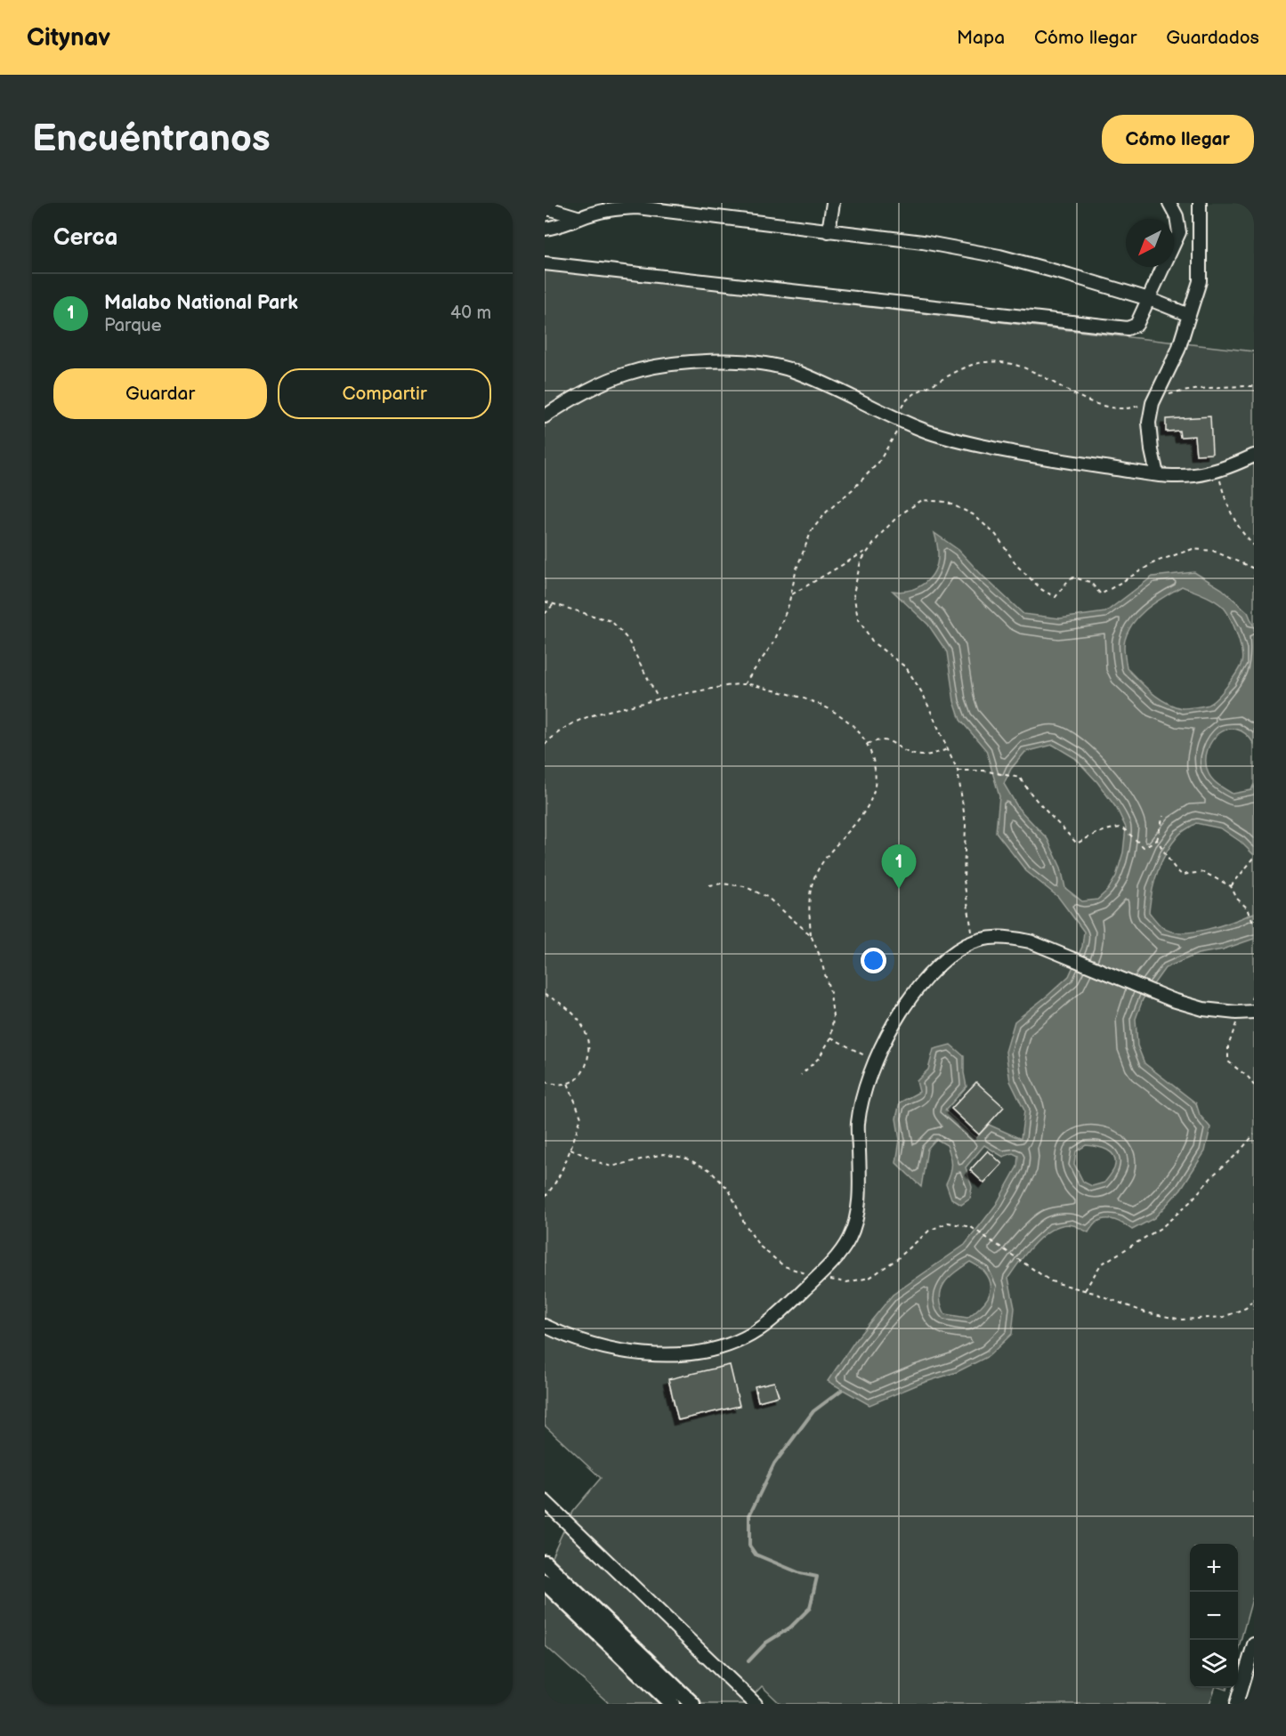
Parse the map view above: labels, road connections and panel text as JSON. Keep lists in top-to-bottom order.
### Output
{
  "north": "bottom left",
  "page": {
    "header": "Citynav",
    "nav": ["Mapa", "Cómo llegar", "Guardados"],
    "buttons": [
      "Cómo llegar",
      ["Guardar", "Compartir"]
    ],
    "title": "Encuéntranos",
    "heading": "Cerca",
    "list": [
      {
        "mark": "1",
        "name": "Malabo National Park",
        "note": "Parque",
        "value": "40 m"
      }
    ],
    "pins": "1",
    "map_buttons": ["+", "−"]
  }
}
